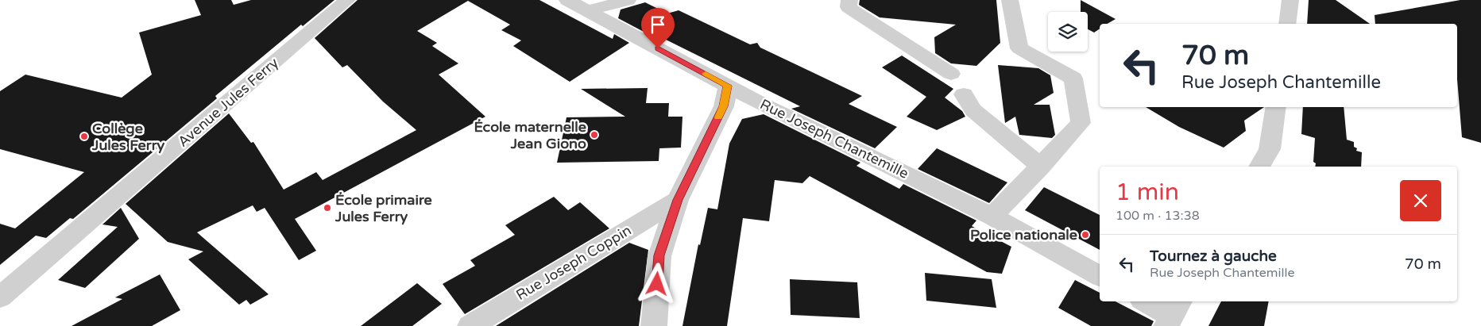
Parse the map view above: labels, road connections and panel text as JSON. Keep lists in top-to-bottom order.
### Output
{
  "streets": {
    "street": ["Avenue Jules Ferry", "Rue Joseph Chantemille", "Rue Joseph Coppin"]
  },
  "places": [
    "École maternelle Jean Giono",
    "Collège Jules Ferry",
    "École primaire Jules Ferry",
    "Police nationale"
  ],
  "page": {
    "turn": ["70 m", "Rue Joseph Chantemille"],
    "heading": ["1 min", "100 m · 13:38"],
    "list": [
      {
        "name": "Tournez à gauche",
        "note": "Rue Joseph Chantemille",
        "value": "70 m"
      }
    ]
  }
}
